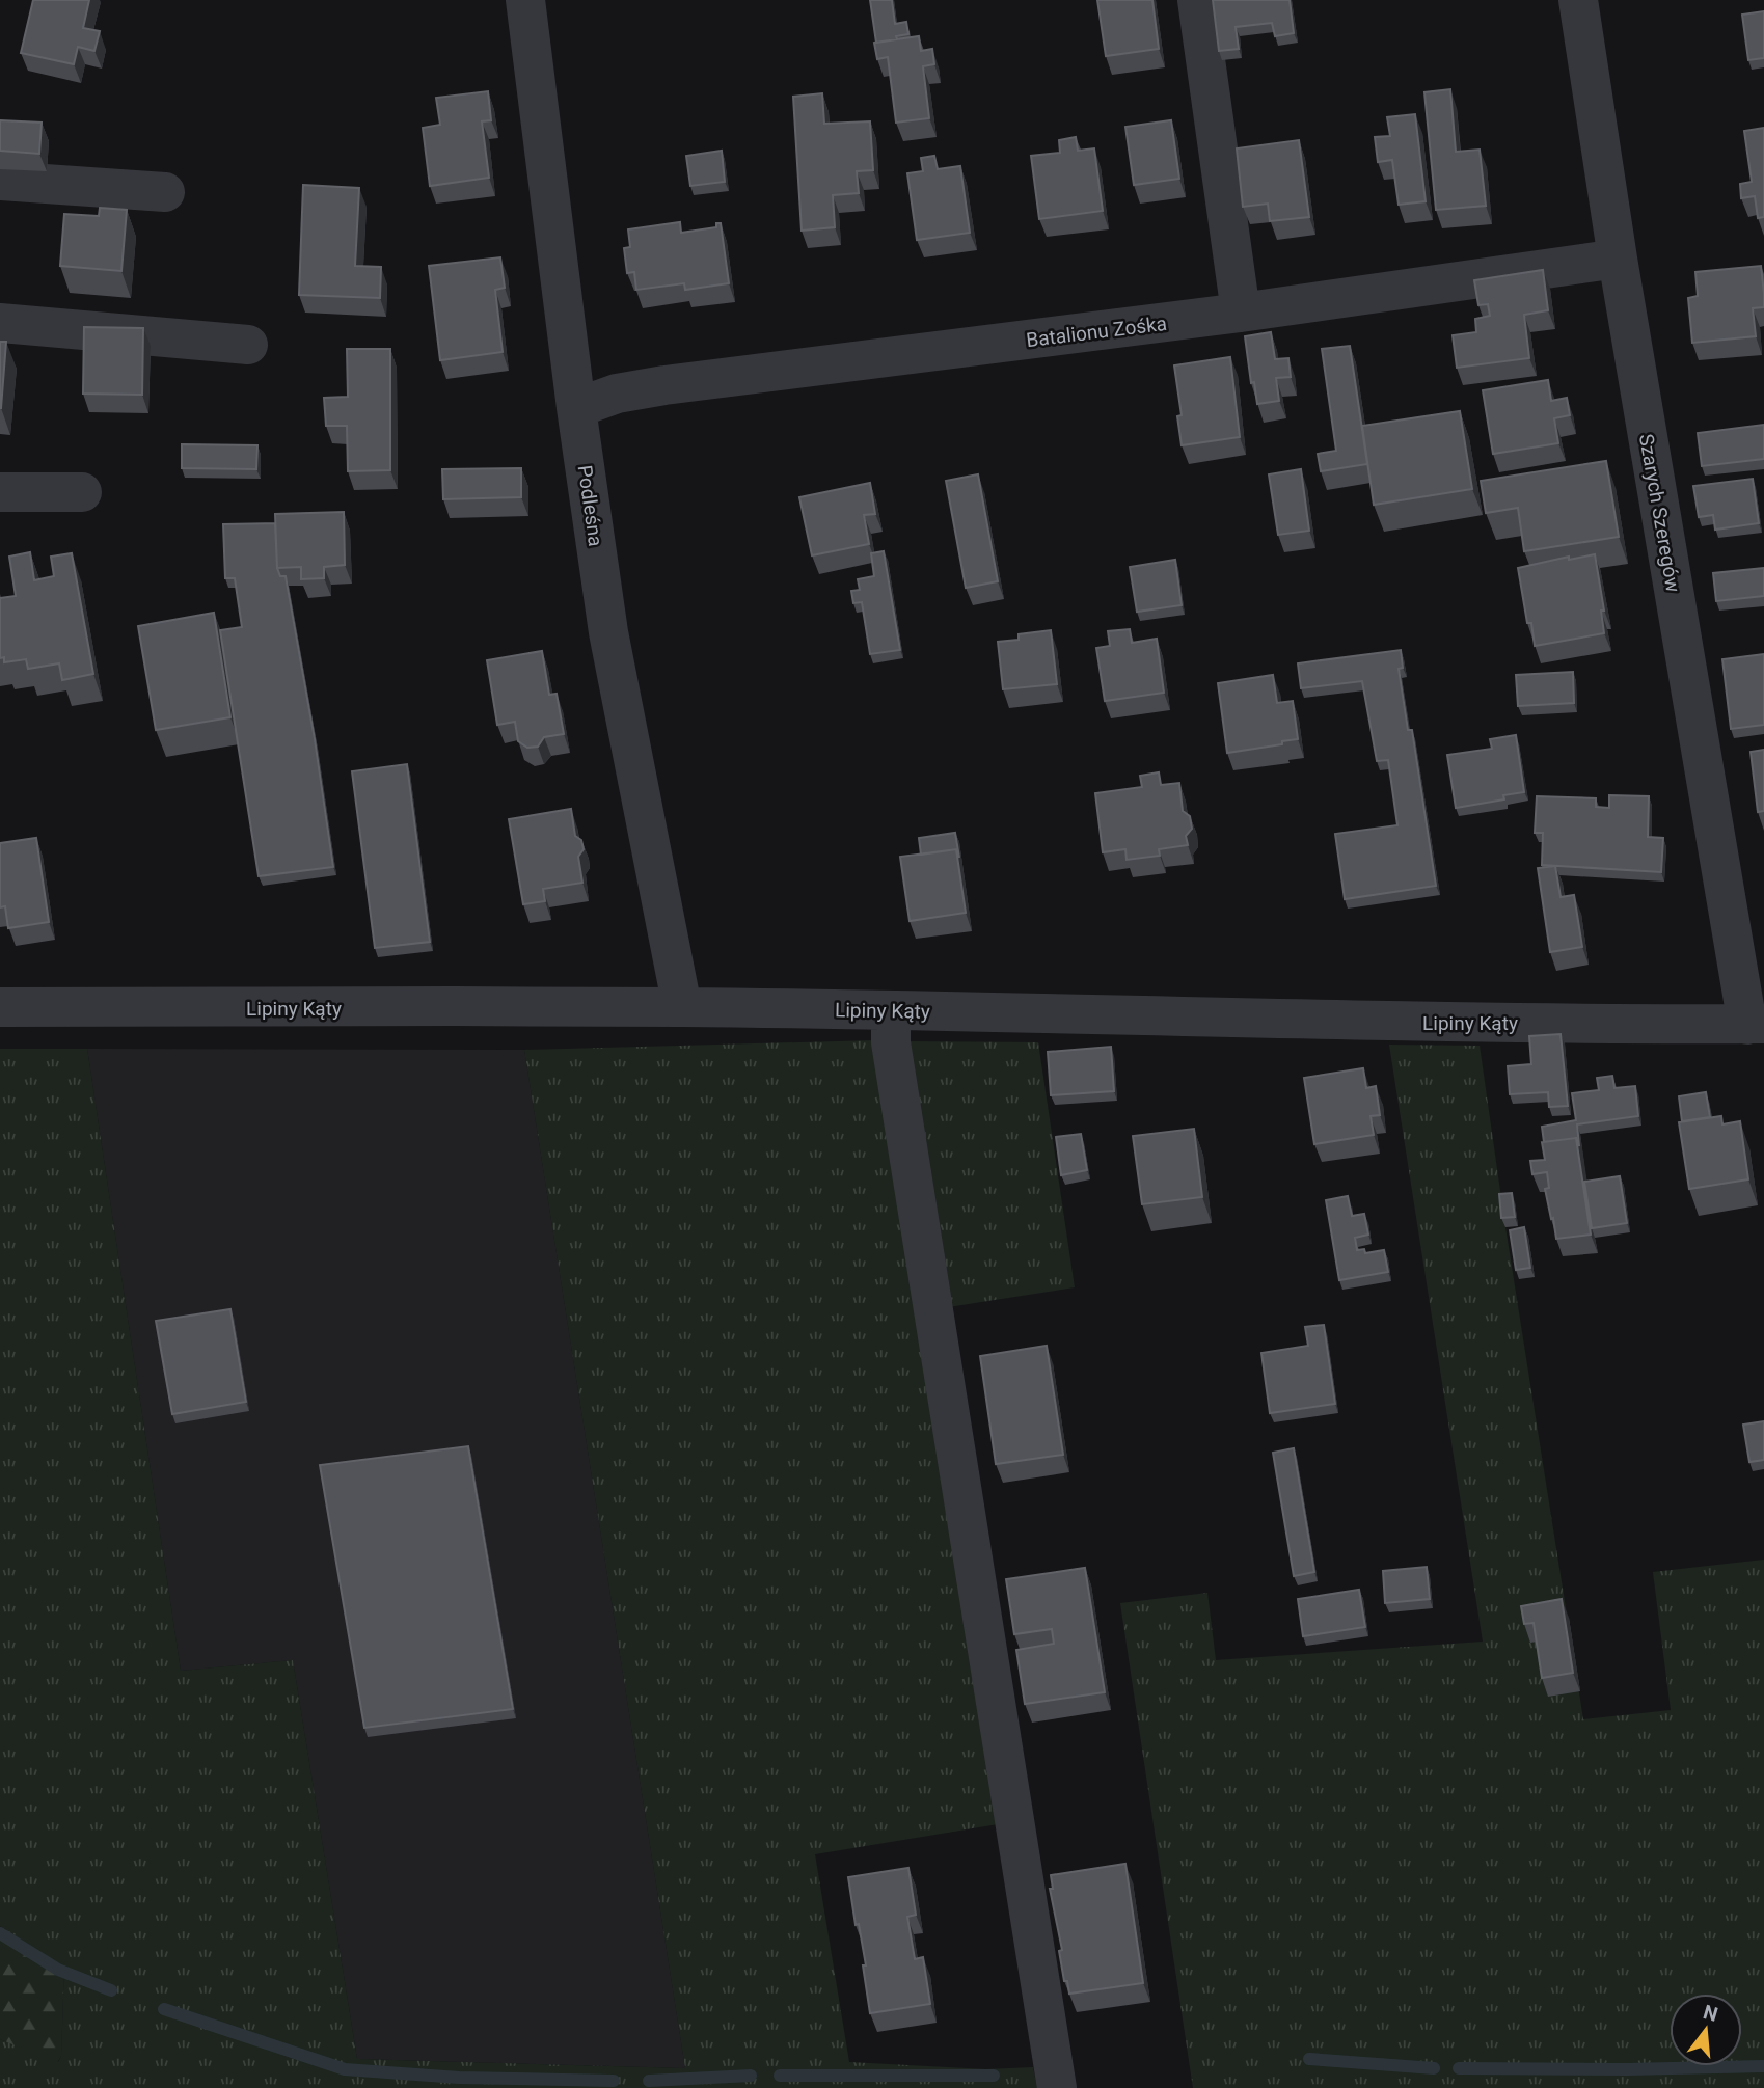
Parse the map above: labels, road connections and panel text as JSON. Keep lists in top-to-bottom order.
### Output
{
  "streets": {
    "street": [
      "Batalionu Zośka",
      "Podleśna",
      "Szarych Szeregów",
      "Lipiny Kąty"
    ]
  },
  "crossings": [
    ["Batalionu Zośka", "Podleśna"],
    ["Batalionu Zośka", "Szarych Szeregów"],
    ["Podleśna", "Lipiny Kąty"],
    ["Szarych Szeregów", "Lipiny Kąty"]
  ],
  "north": "top"
}
